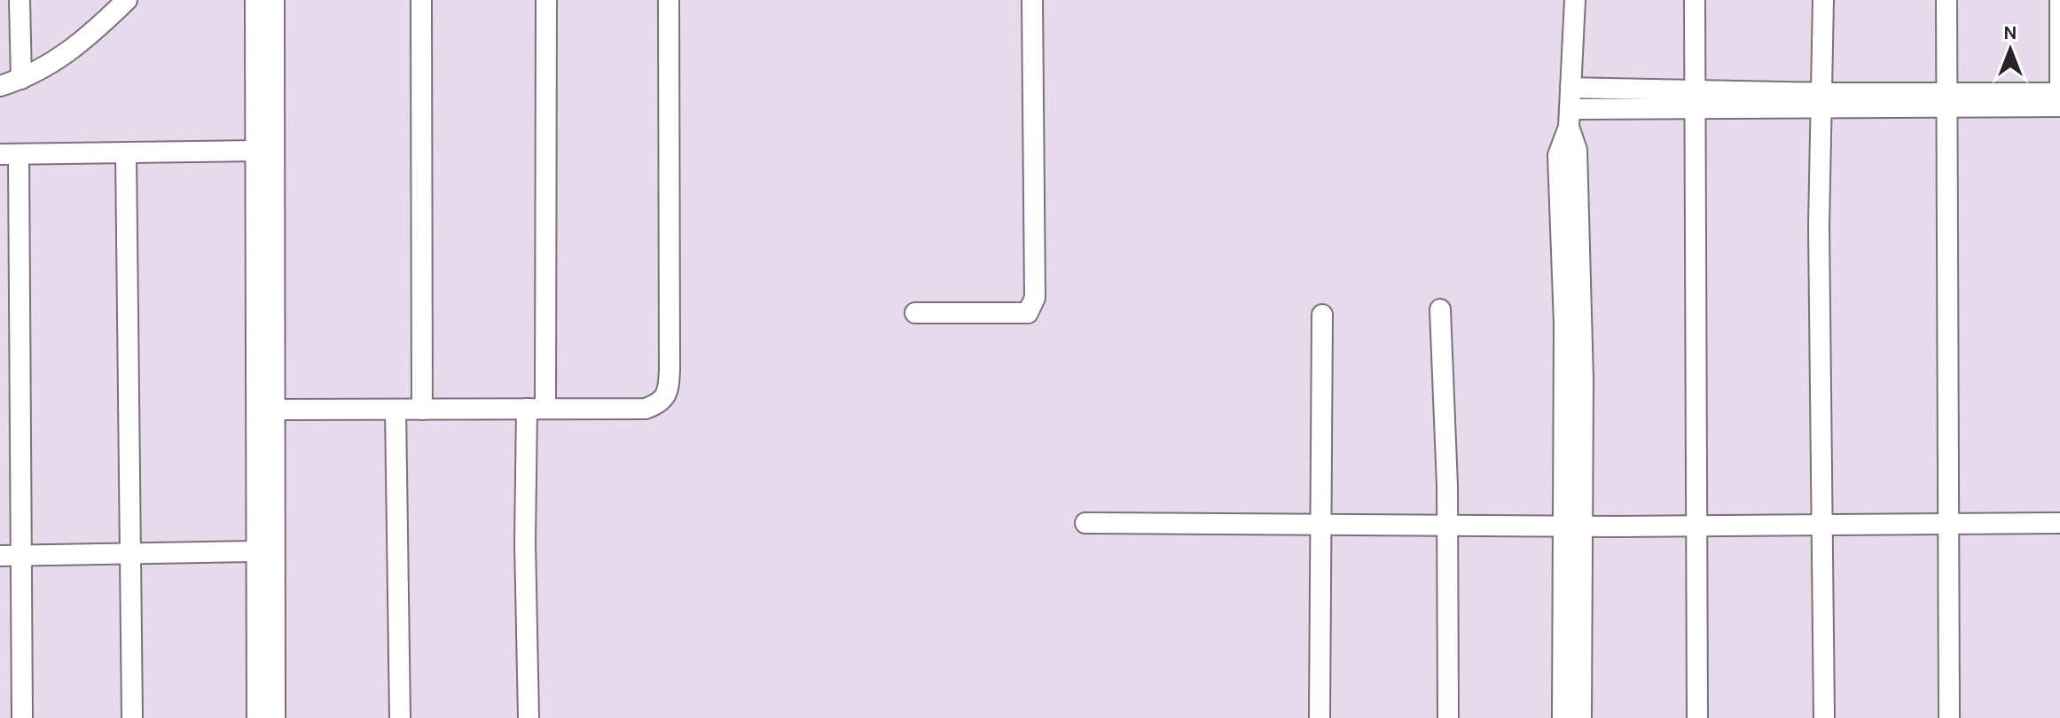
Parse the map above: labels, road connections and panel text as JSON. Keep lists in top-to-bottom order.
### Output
{
  "north": "top"
}
